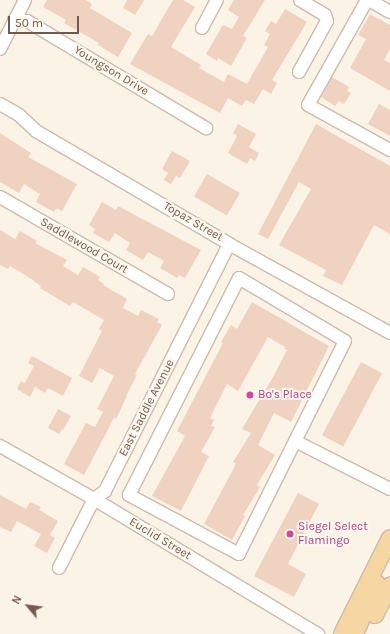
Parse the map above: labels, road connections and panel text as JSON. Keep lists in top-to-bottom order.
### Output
{
  "streets": {
    "street": [
      "Youngson Drive",
      "Topaz Street",
      "Saddlewood Court",
      "East Saddle Avenue",
      "Euclid Street"
    ]
  },
  "crossings": [
    ["Topaz Street", "East Saddle Avenue"],
    ["East Saddle Avenue", "Euclid Street"]
  ],
  "places": ["Bo's Place", "Siegel Select Flamingo"],
  "scale_bar": "50 m",
  "north": "top left"
}
